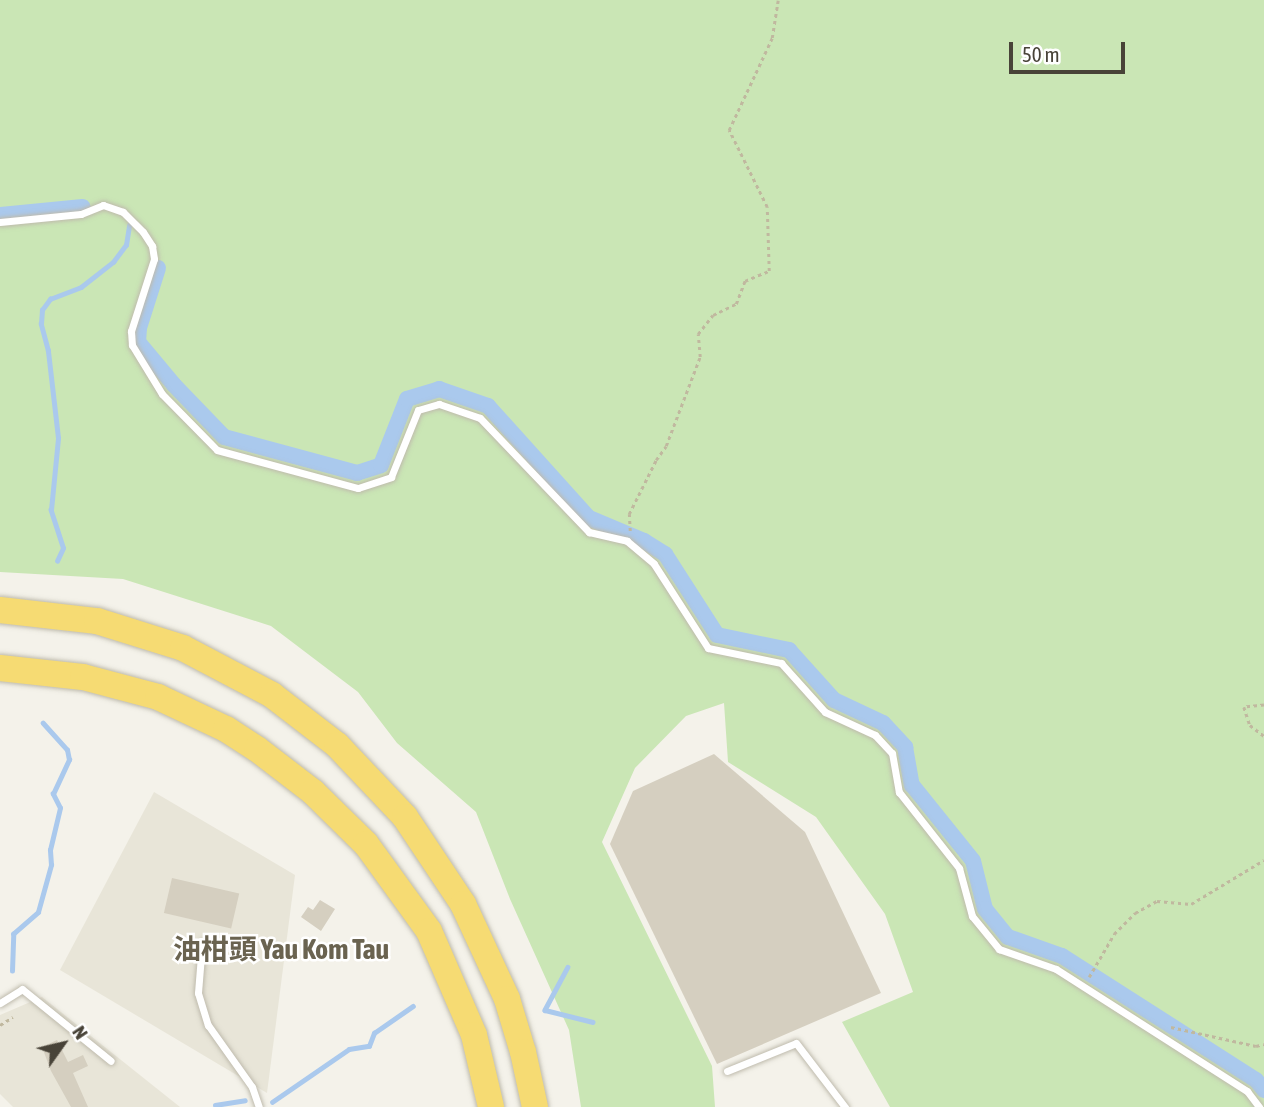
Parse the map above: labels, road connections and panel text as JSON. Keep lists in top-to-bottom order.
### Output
{
  "districts": ["油柑頭 Yau Kom Tau"],
  "scale_bar": "50 m",
  "north": "top right"
}
